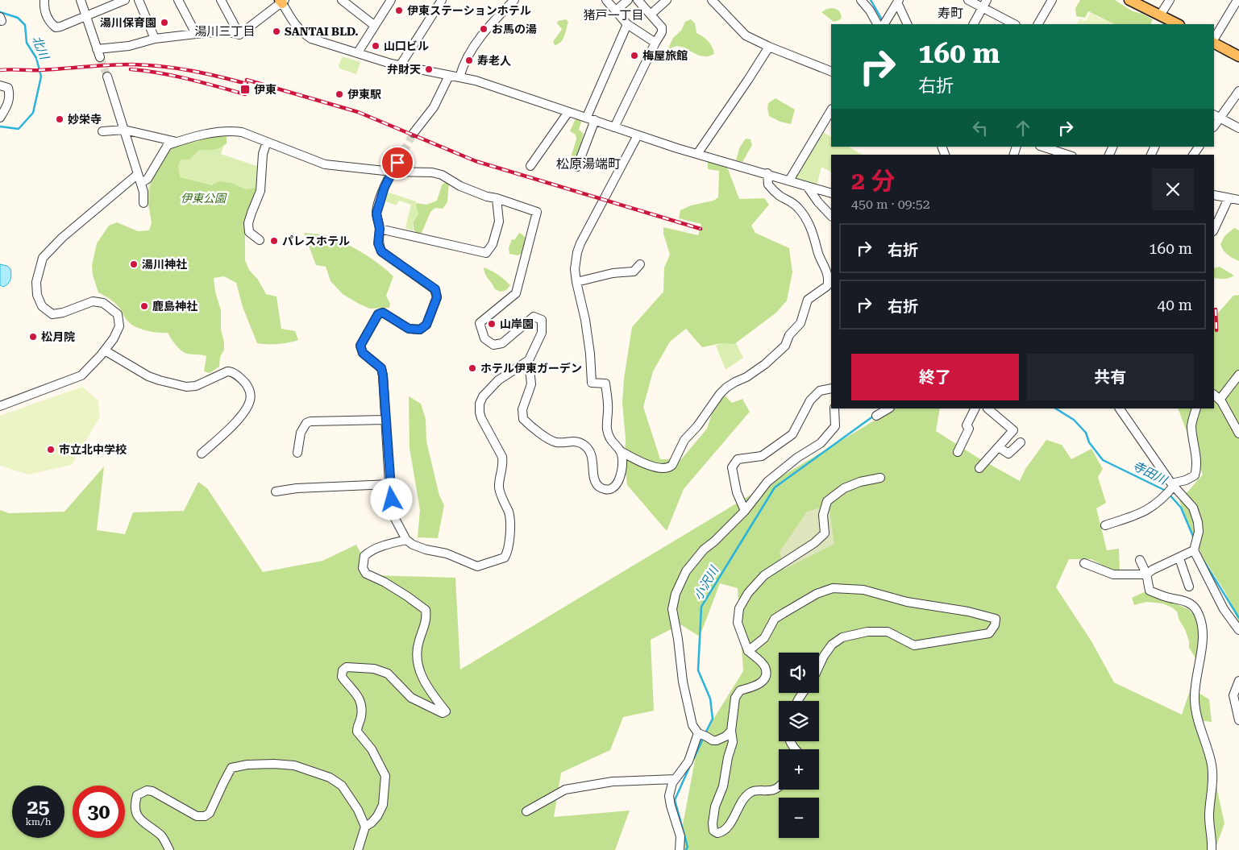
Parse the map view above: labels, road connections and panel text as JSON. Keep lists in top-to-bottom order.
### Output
{
  "districts": [
    "寿町",
    "猪戸一丁目",
    "湯川三丁目",
    "松原湯端町"
  ],
  "water": ["北川", "寺田川", "小沢川"],
  "parks": ["伊東公園"],
  "places": {
    "other": [
      "伊東ステーションホテル",
      "湯川保育園",
      "お馬の湯",
      "SANTAI BLD.",
      "山口ビル",
      "梅屋旅館",
      "寿老人",
      "弁財天",
      "伊東駅",
      "妙栄寺",
      "パレスホテル",
      "湯川神社",
      "鹿島神社",
      "山岸園",
      "松月院",
      "ホテル伊東ガーデン",
      "市立北中学校"
    ],
    "transit": ["伊東"]
  },
  "page": {
    "turn": ["160 m", "右折"],
    "heading": ["2 分", "450 m · 09:52"],
    "list": [
      {
        "name": "右折",
        "value": "160 m"
      },
      {
        "name": "右折",
        "value": "40 m"
      }
    ],
    "buttons": ["終了", "共有"],
    "map_buttons": ["+", "−"],
    "speed": "25 km/h",
    "limit": "30"
  }
}
